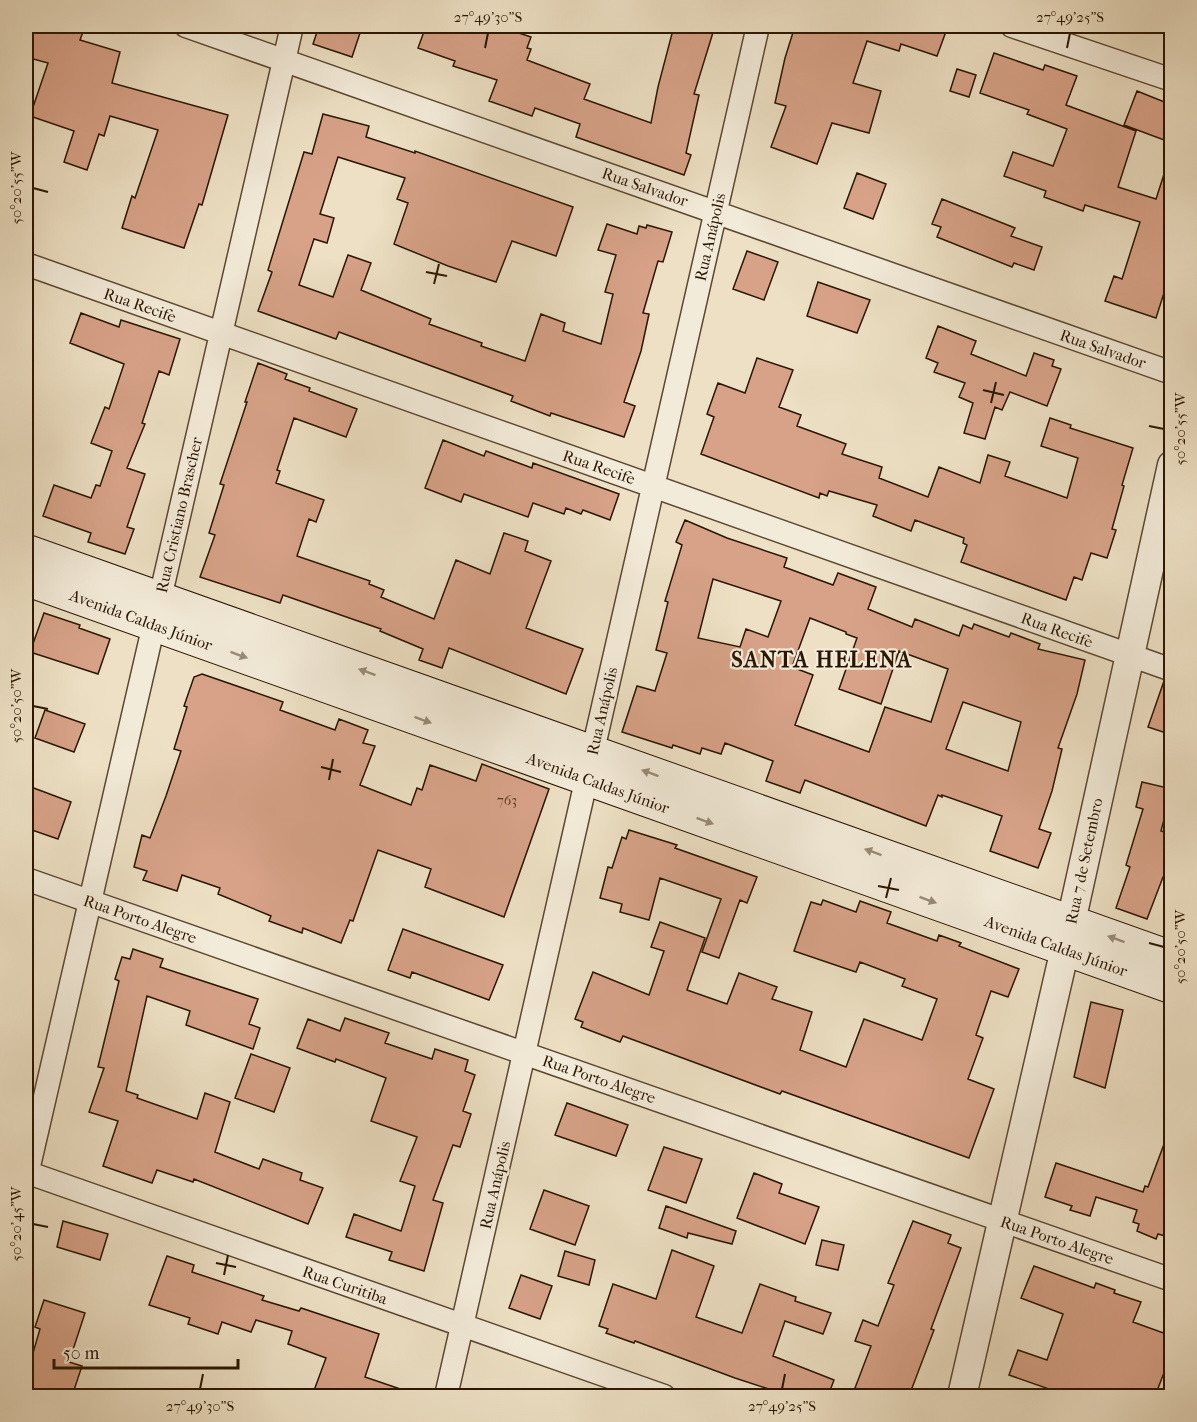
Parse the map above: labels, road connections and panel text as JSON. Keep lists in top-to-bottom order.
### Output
{
  "streets": {
    "main road": ["Avenida Caldas Júnior"],
    "street": [
      "Rua Salvador",
      "Rua Anápolis",
      "Rua Recife",
      "Rua Cristiano Brascher",
      "Rua 7 de Setembro",
      "Rua Porto Alegre",
      "Rua Curitiba"
    ]
  },
  "crossings": [
    ["Rua Salvador", "Rua Anápolis"],
    ["Rua Salvador", "Rua Cristiano Brascher"],
    ["Rua Anápolis", "Rua Recife"],
    ["Rua Anápolis", "Avenida Caldas Júnior"],
    ["Rua Anápolis", "Rua Porto Alegre"],
    ["Rua Anápolis", "Rua Curitiba"],
    ["Rua Recife", "Rua Cristiano Brascher"],
    ["Rua Recife", "Rua 7 de Setembro"],
    ["Rua Cristiano Brascher", "Avenida Caldas Júnior"],
    ["Rua Cristiano Brascher", "Rua Porto Alegre"],
    ["Rua Cristiano Brascher", "Rua Curitiba"],
    ["Avenida Caldas Júnior", "Rua 7 de Setembro"],
    ["Rua 7 de Setembro", "Rua Porto Alegre"]
  ],
  "districts": ["SANTA HELENA"],
  "house_numbers": ["763"],
  "scale_bar": "50 m",
  "coordinates": [
    "27°49'30\"S",
    "27°49'25\"S",
    "50°20'55\"W",
    "50°20'50\"W",
    "50°20'45\"W"
  ]
}
